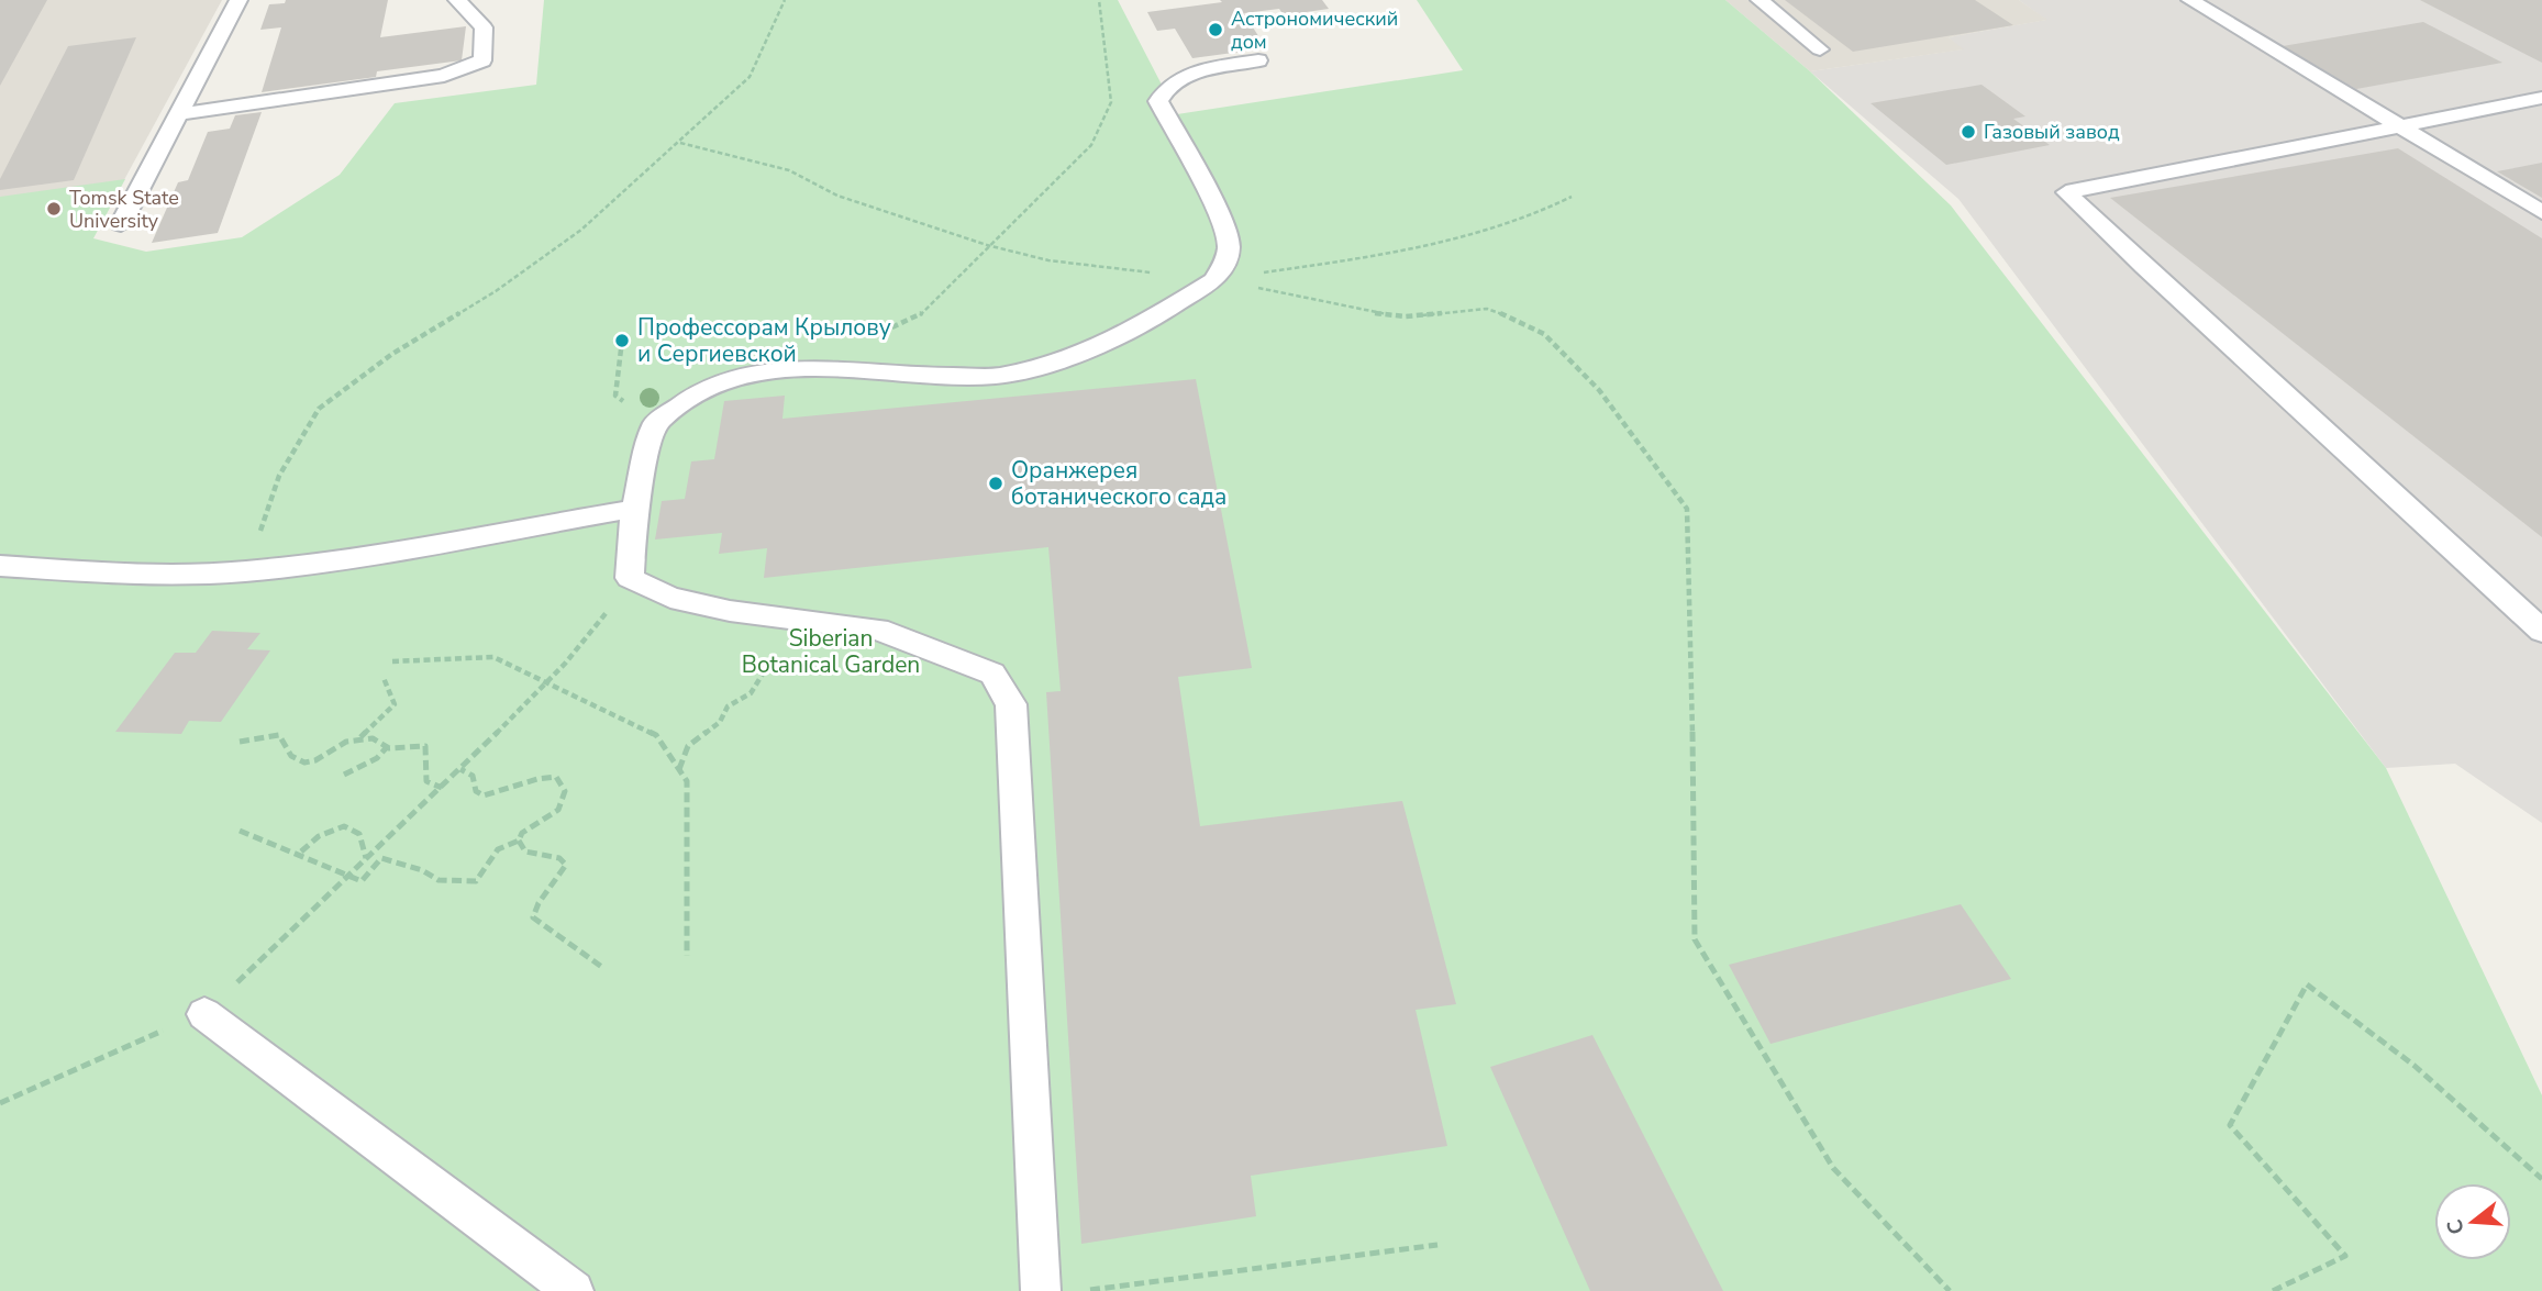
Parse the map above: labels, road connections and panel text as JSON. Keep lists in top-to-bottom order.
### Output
{
  "parks": ["Siberian Botanical Garden"],
  "places": [
    "Астрономический дом",
    "Газовый завод",
    "Tomsk State University",
    "Профессорам Крылову и Сергиевской",
    "Оранжерея ботанического сада"
  ],
  "north": "left"
}
